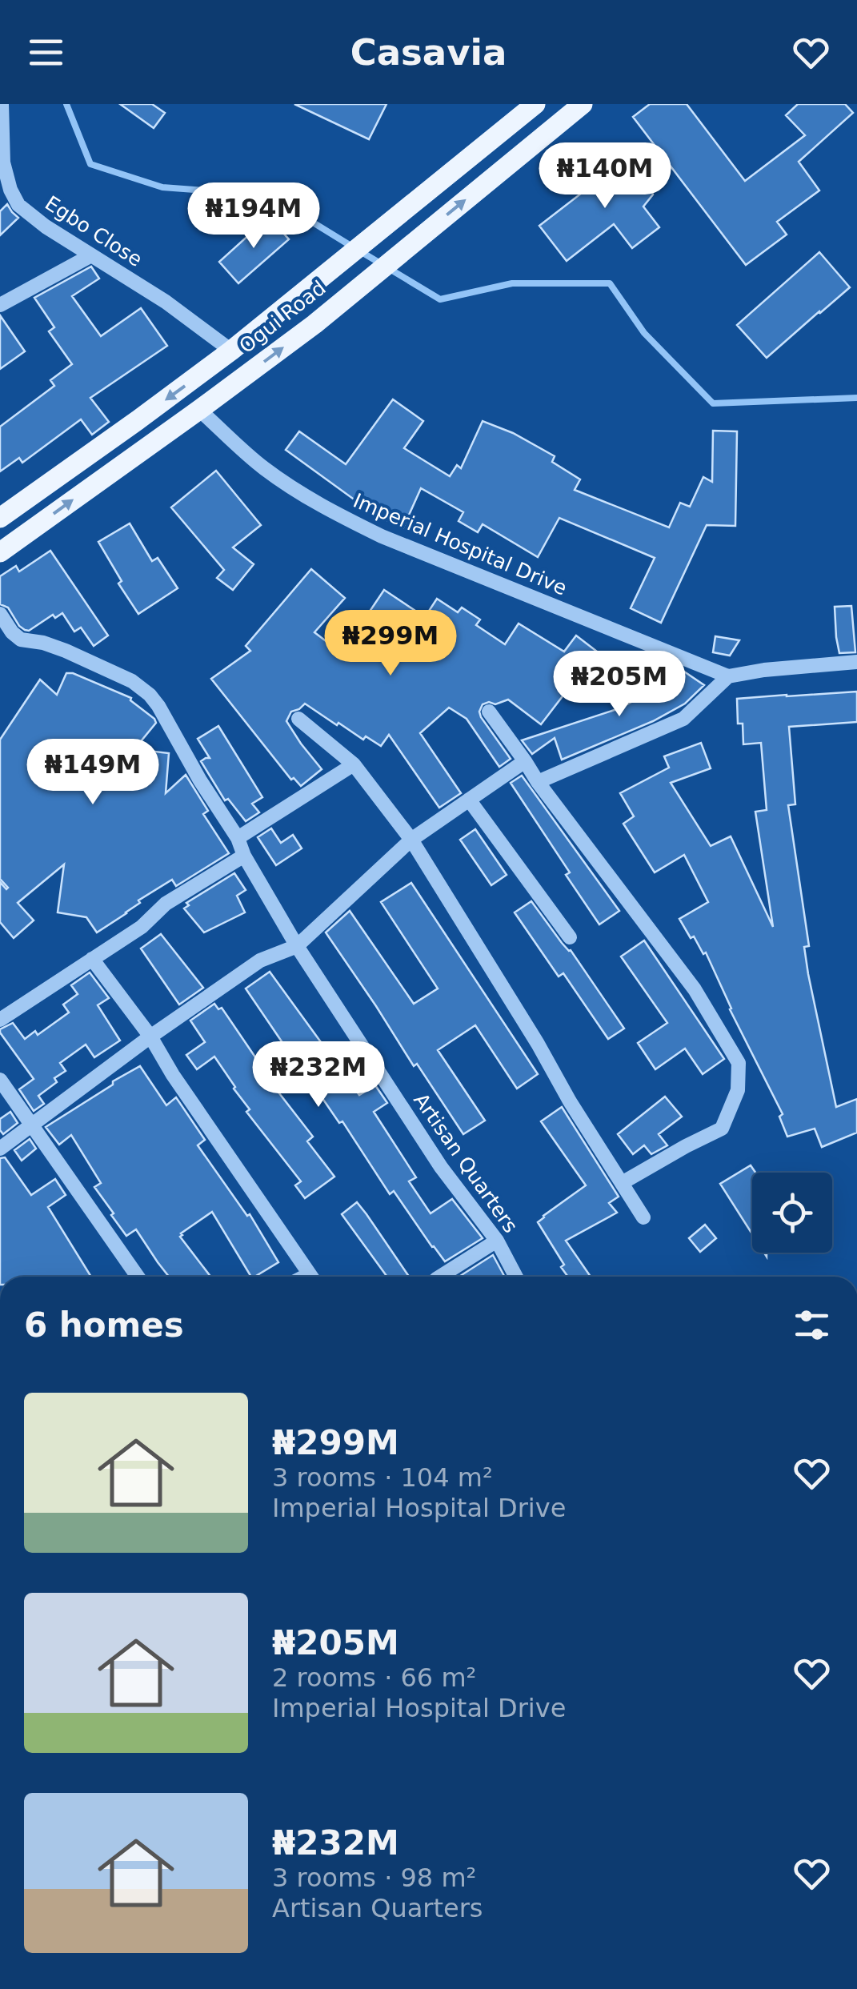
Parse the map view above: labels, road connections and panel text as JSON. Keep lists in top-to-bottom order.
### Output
{
  "streets": {
    "main road": ["Ogui Road"],
    "street": ["Egbo Close", "Imperial Hospital Drive", "Artisan Quarters"]
  },
  "crossings": [
    ["Egbo Close", "Ogui Road"],
    ["Ogui Road", "Imperial Hospital Drive"]
  ],
  "page": {
    "header": "Casavia",
    "price": [
      "₦140M",
      "₦194M",
      "₦299M",
      "₦205M",
      "₦149M",
      "₦232M"
    ],
    "heading": "6 homes",
    "list": [
      {
        "name": "₦299M",
        "note": "3 rooms · 104 m² · Imperial Hospital Drive"
      },
      {
        "name": "₦205M",
        "note": "2 rooms · 66 m² · Imperial Hospital Drive"
      },
      {
        "name": "₦232M",
        "note": "3 rooms · 98 m² · Artisan Quarters"
      }
    ]
  }
}
